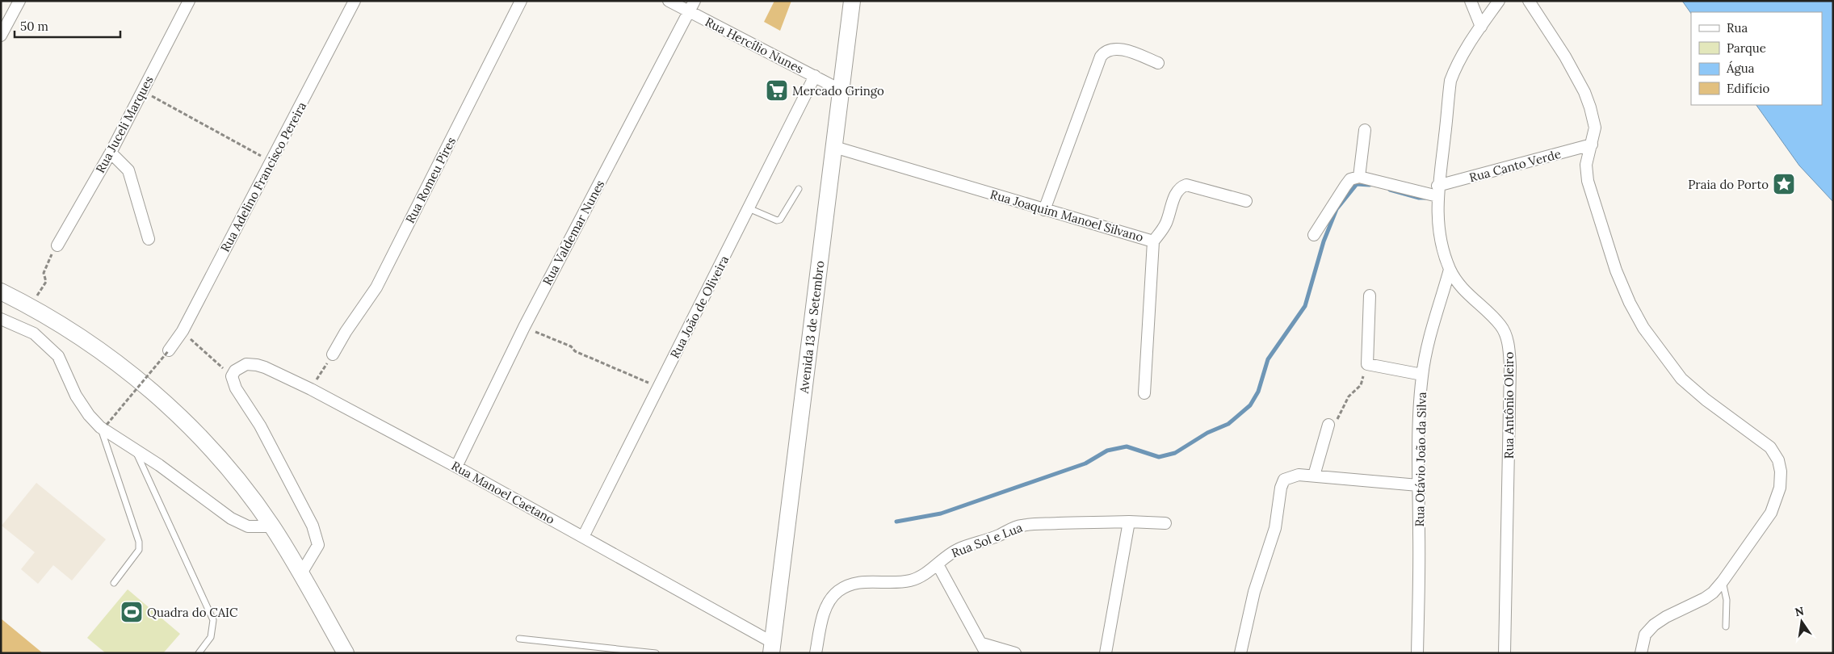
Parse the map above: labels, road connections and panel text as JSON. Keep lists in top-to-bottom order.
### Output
{
  "streets": {
    "main road": ["Avenida 13 de Setembro"],
    "street": [
      "Rua Hercílio Nunes",
      "Rua Juceli Marques",
      "Rua Canto Verde",
      "Rua Adelino Francisco Pereira",
      "Rua Romeu Pires",
      "Rua Joaquim Manoel Silvano",
      "Rua Valdemar Nunes",
      "Rua João de Oliveira",
      "Rua Antônio Oleiro",
      "Rua Otávio João da Silva",
      "Rua Manoel Caetano",
      "Rua Sol e Lua"
    ]
  },
  "crossings": [
    ["Rua Hercílio Nunes", "Rua Valdemar Nunes"],
    ["Rua Hercílio Nunes", "Rua João de Oliveira"],
    ["Rua Hercílio Nunes", "Avenida 13 de Setembro"],
    ["Rua Canto Verde", "Rua Antônio Oleiro"],
    ["Rua Joaquim Manoel Silvano", "Avenida 13 de Setembro"],
    ["Rua Valdemar Nunes", "Rua Manoel Caetano"],
    ["Rua João de Oliveira", "Rua Manoel Caetano"],
    ["Avenida 13 de Setembro", "Rua Manoel Caetano"],
    ["Rua Antônio Oleiro", "Rua Otávio João da Silva"]
  ],
  "places": {
    "supermarket": ["Mercado Gringo"],
    "place": ["Praia do Porto"],
    "sports": ["Quadra do CAIC"]
  },
  "legend": [
    "Rua",
    "Parque",
    "Água",
    "Edifício"
  ],
  "scale_bar": "50 m",
  "north": "top"
}
